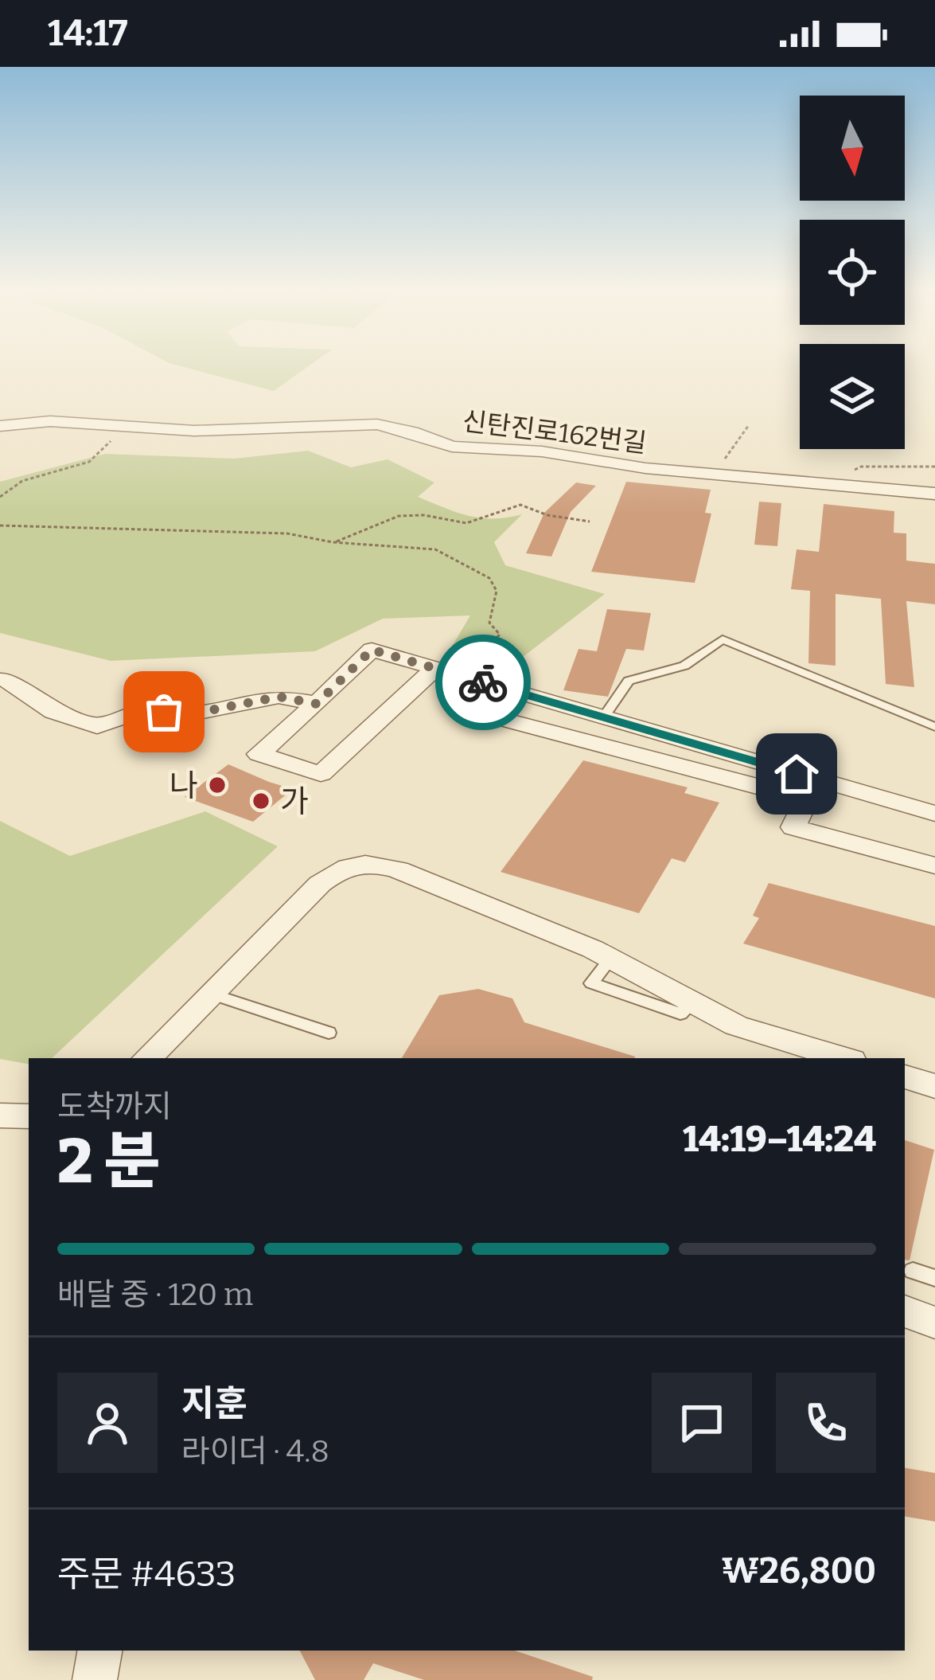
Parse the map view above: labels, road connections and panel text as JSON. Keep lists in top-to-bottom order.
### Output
{
  "streets": {
    "street": ["신탄진로162번길"]
  },
  "places": ["나", "가"],
  "north": "bottom",
  "page": {
    "status": "14:17",
    "heading": ["2 분", "도착까지", "14:19–14:24"],
    "panel": [
      "지훈",
      "라이더 · 4.8",
      "주문 #4633",
      "₩26,800"
    ],
    "bar": "배달 중 · 120 m"
  }
}
